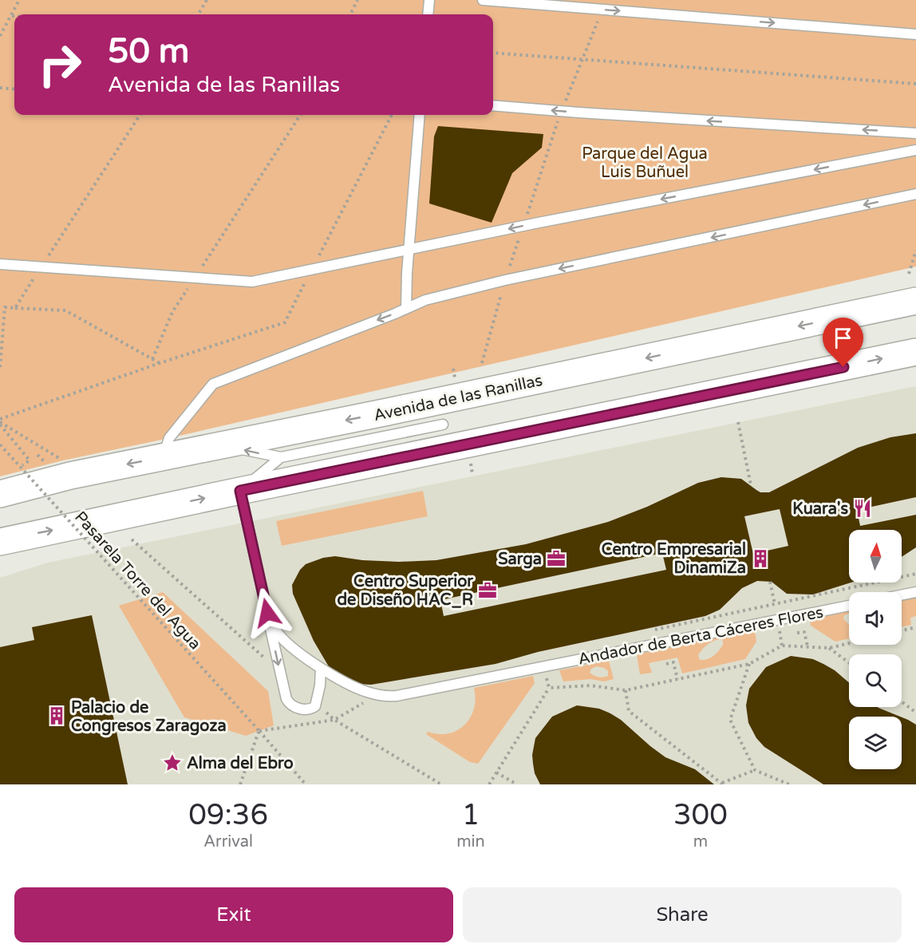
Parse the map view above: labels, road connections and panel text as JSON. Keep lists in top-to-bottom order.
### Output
{
  "streets": {
    "main road": ["Avenida de las Ranillas"],
    "lane": ["Andador de Berta Cáceres Flores"],
    "path": ["Pasarela Torre del Agua"]
  },
  "parks": ["Parque del Agua Luis Buñuel"],
  "places": {
    "restaurant": ["Kuara's"],
    "office": ["Sarga", "Centro Superior de Diseño HAC_R"],
    "building": ["Centro Empresarial DinamiZa", "Palacio de Congresos Zaragoza"],
    "place": ["Alma del Ebro"]
  },
  "north": "top",
  "page": {
    "turn": ["50 m", "Avenida de las Ranillas"],
    "eta": [
      "09:36",
      "Arrival",
      "1",
      "min",
      "300",
      "m"
    ],
    "buttons": ["Exit", "Share"]
  }
}
